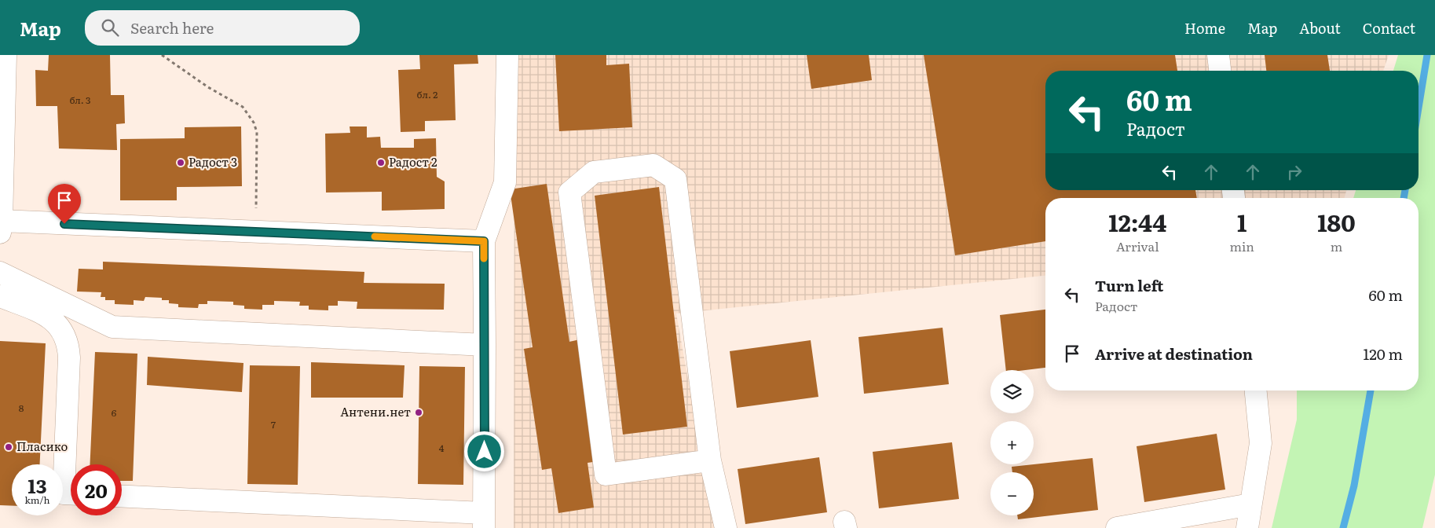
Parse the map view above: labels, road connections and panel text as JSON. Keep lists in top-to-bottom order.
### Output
{
  "places": [
    "Радост 3",
    "Радост 2",
    "Антени.нет",
    "Пласико"
  ],
  "house_numbers": [
    "бл. 2",
    "бл. 3",
    "8",
    "6",
    "7",
    "4"
  ],
  "page": {
    "header": "Map",
    "search": "Search here",
    "nav": [
      "Home",
      "Map",
      "About",
      "Contact"
    ],
    "turn": ["60 m", "Радост"],
    "eta": [
      "12:44",
      "Arrival",
      "1",
      "min",
      "180",
      "m"
    ],
    "list": [
      {
        "name": "Turn left",
        "note": "Радост",
        "value": "60 m"
      },
      {
        "name": "Arrive at destination",
        "value": "120 m"
      }
    ],
    "map_buttons": ["+", "−"],
    "speed": "13 km/h",
    "limit": "20"
  }
}
